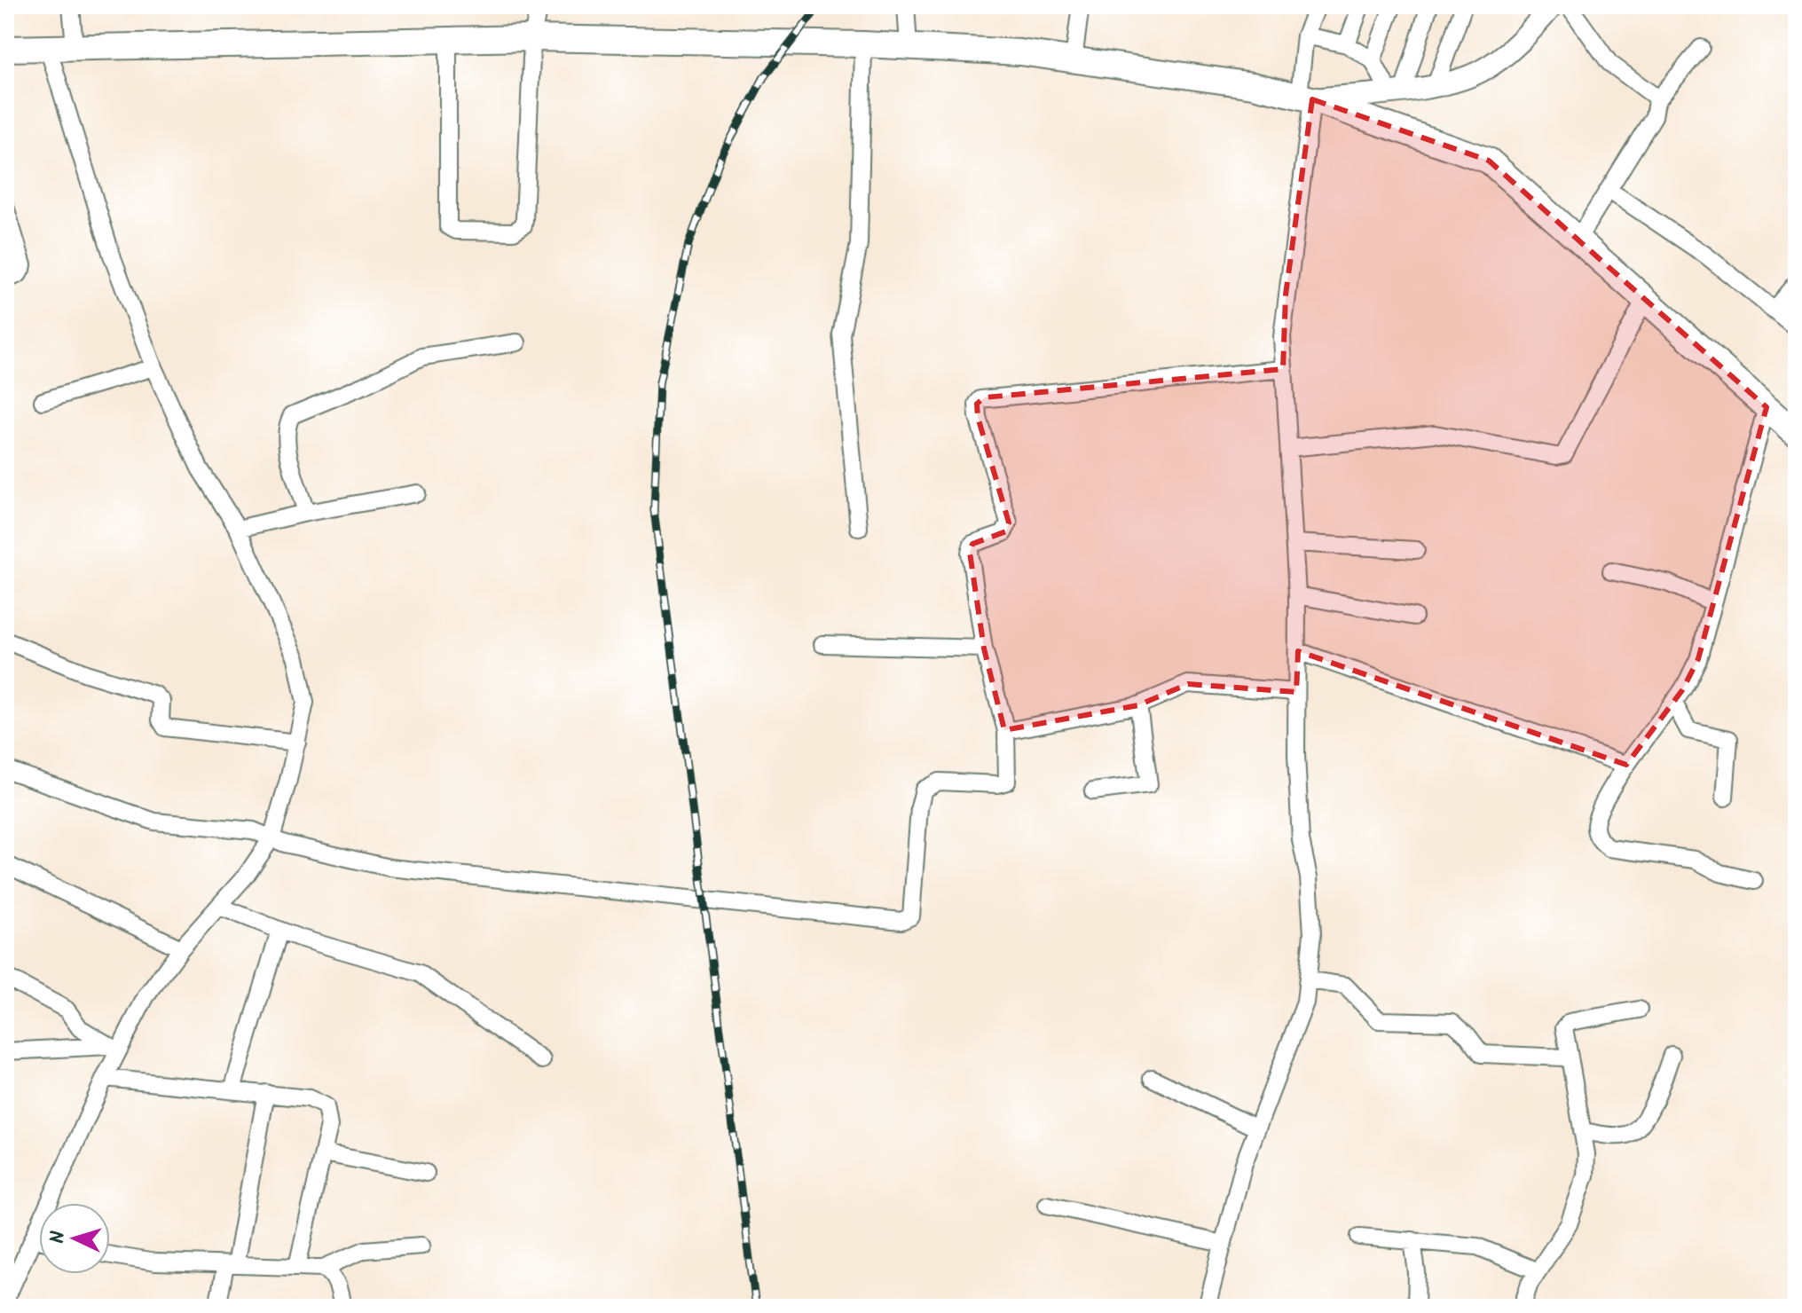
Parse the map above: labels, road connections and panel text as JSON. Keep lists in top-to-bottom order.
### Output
{
  "north": "left"
}
